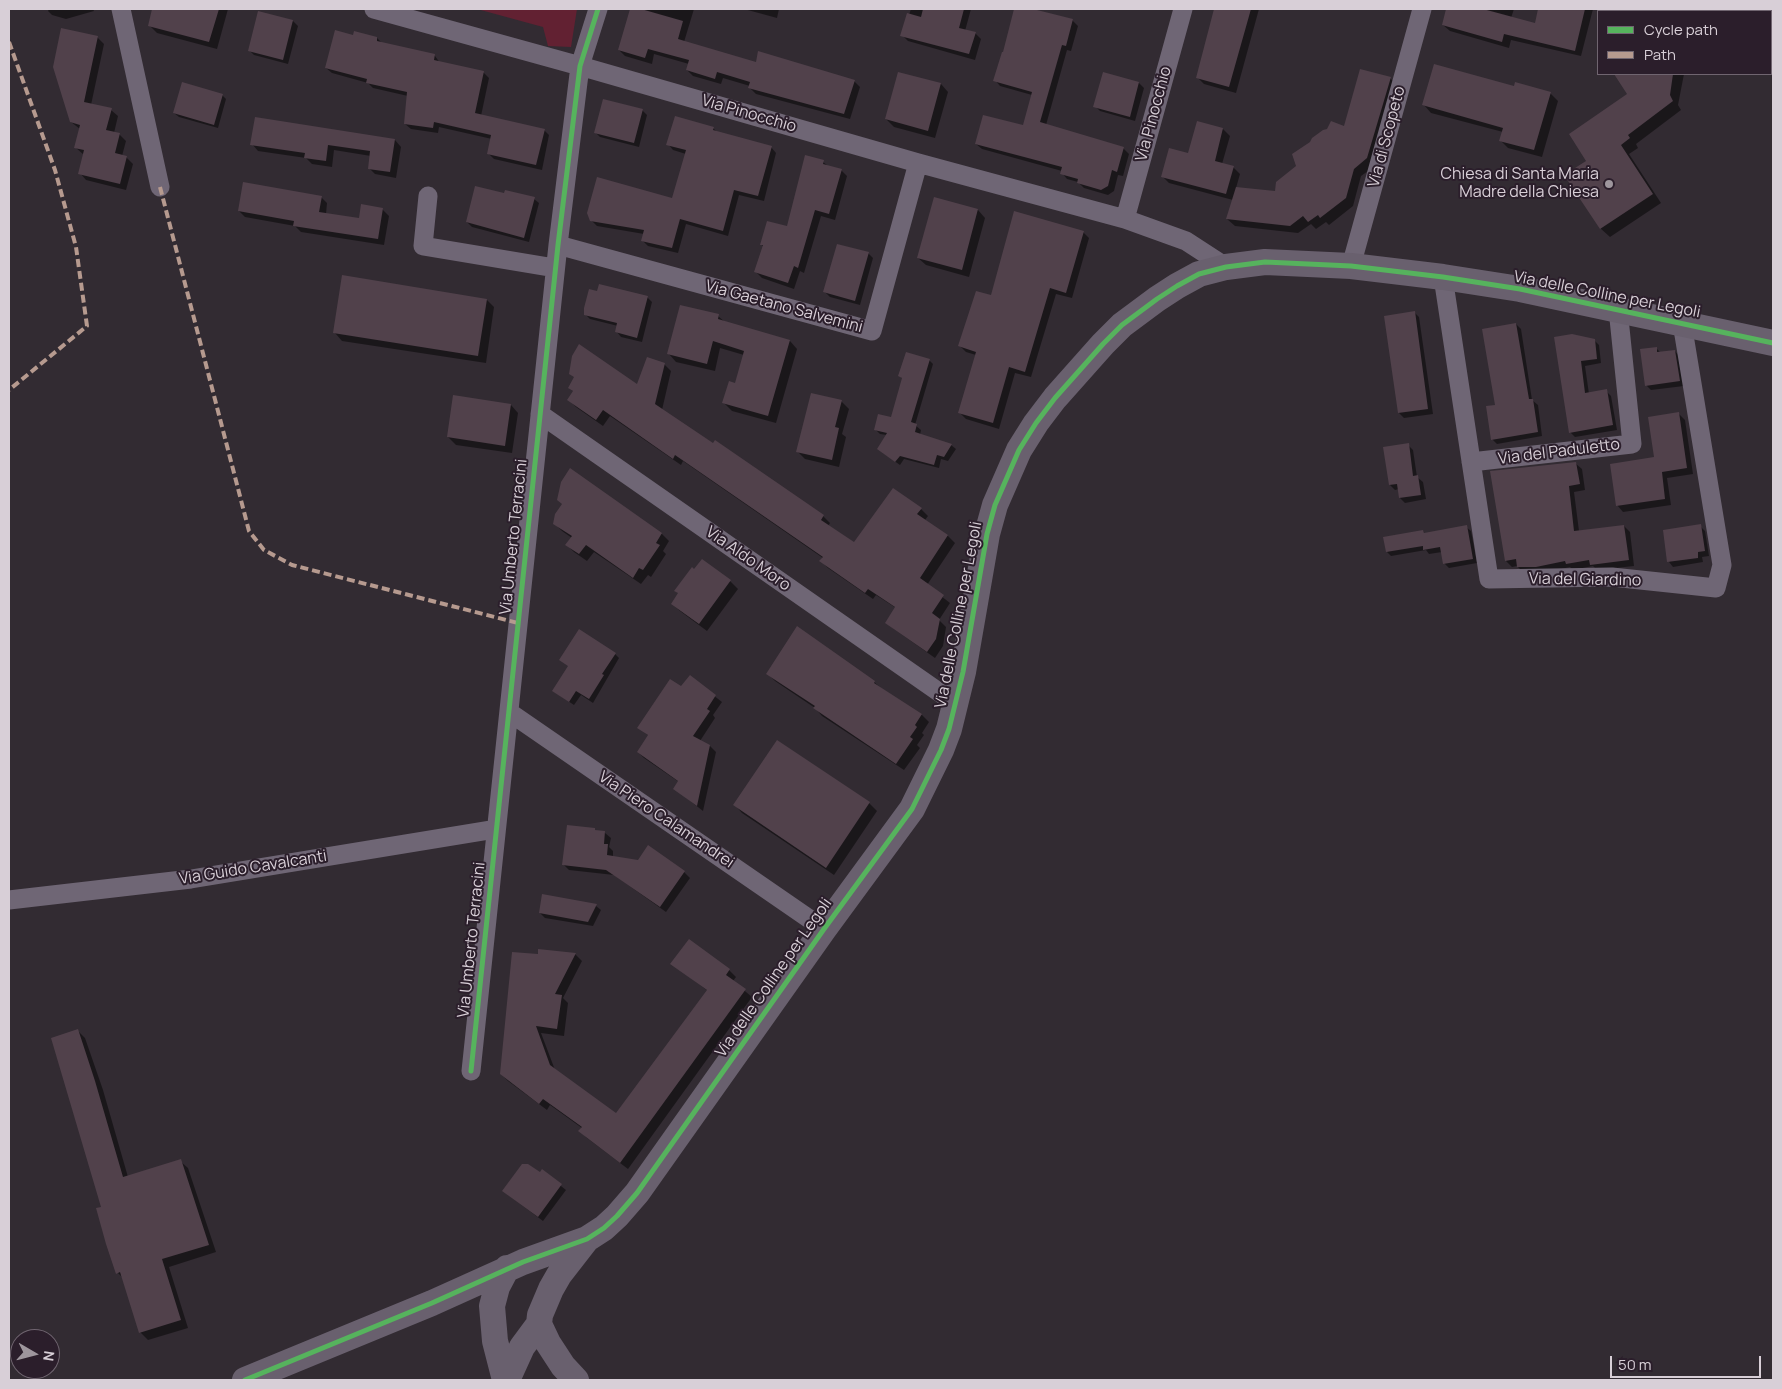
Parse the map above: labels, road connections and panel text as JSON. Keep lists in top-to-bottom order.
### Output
{
  "streets": {
    "street": [
      "Via Pinocchio",
      "Via di Scopeto",
      "Via delle Colline per Legoli",
      "Via Gaetano Salvemini",
      "Via del Paduletto",
      "Via Umberto Terracini",
      "Via Aldo Moro",
      "Via del Giardino",
      "Via Piero Calamandrei",
      "Via Guido Cavalcanti"
    ]
  },
  "crossings": [
    ["Via Pinocchio", "Via delle Colline per Legoli"],
    ["Via Pinocchio", "Via Gaetano Salvemini"],
    ["Via Pinocchio", "Via Umberto Terracini"],
    ["Via di Scopeto", "Via delle Colline per Legoli"],
    ["Via delle Colline per Legoli", "Via del Paduletto"],
    ["Via delle Colline per Legoli", "Via Aldo Moro"],
    ["Via delle Colline per Legoli", "Via del Giardino"],
    ["Via delle Colline per Legoli", "Via Piero Calamandrei"],
    ["Via Gaetano Salvemini", "Via Umberto Terracini"],
    ["Via del Paduletto", "Via del Giardino"],
    ["Via Umberto Terracini", "Via Aldo Moro"],
    ["Via Umberto Terracini", "Via Piero Calamandrei"],
    ["Via Umberto Terracini", "Via Guido Cavalcanti"]
  ],
  "places": ["Chiesa di Santa Maria Madre della Chiesa"],
  "legend": ["Cycle path", "Path"],
  "scale_bar": "50 m",
  "north": "right"
}
